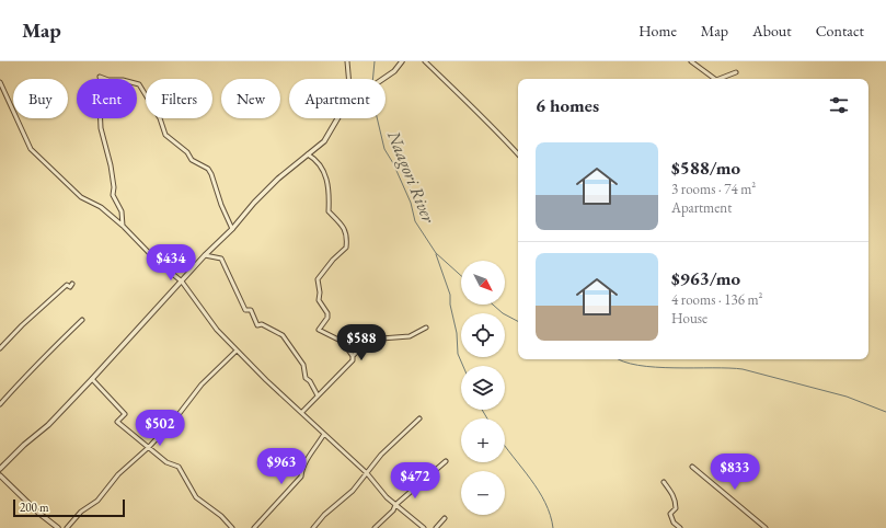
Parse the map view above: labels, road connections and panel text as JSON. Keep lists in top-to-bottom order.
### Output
{
  "water": ["Naagori River"],
  "scale_bar": "200 m",
  "north": "bottom right",
  "page": {
    "header": "Map",
    "nav": [
      "Home",
      "Map",
      "About",
      "Contact"
    ],
    "chip": [
      "Buy",
      "Rent",
      "Filters",
      "New",
      "Apartment"
    ],
    "heading": "6 homes",
    "list": [
      {
        "name": "$588/mo",
        "note": "3 rooms · 74 m² · Apartment"
      },
      {
        "name": "$963/mo",
        "note": "4 rooms · 136 m² · House"
      }
    ],
    "price": [
      "$434",
      "$588",
      "$502",
      "$963",
      "$833",
      "$472"
    ],
    "map_buttons": ["+", "−"],
    "scale": "200 m"
  }
}
